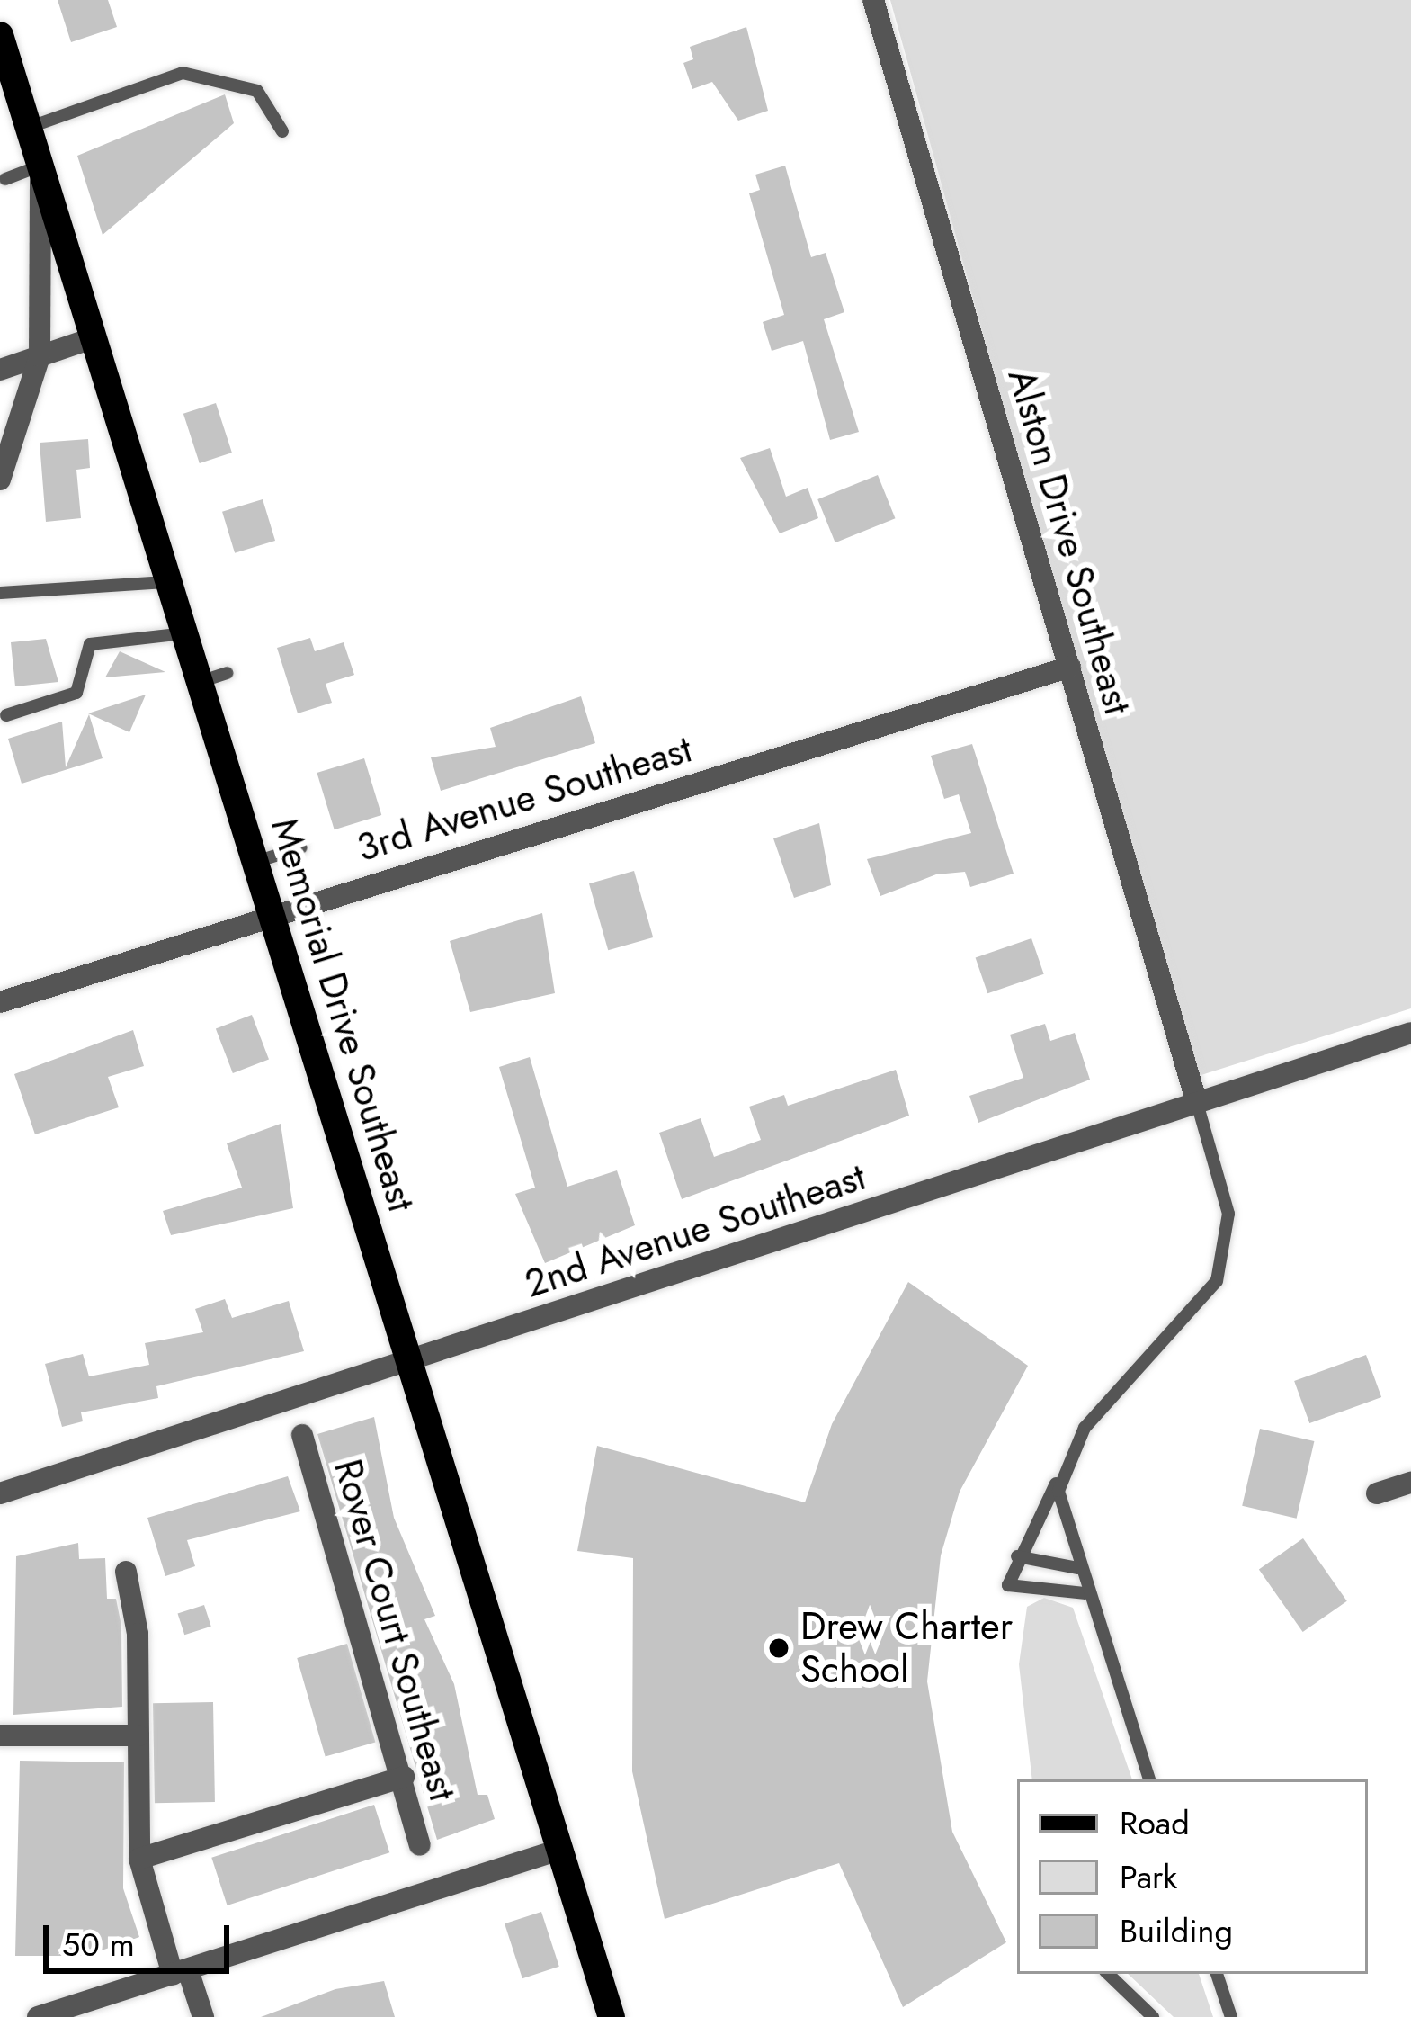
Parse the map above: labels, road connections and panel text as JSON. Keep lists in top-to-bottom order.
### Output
{
  "streets": {
    "main road": ["Memorial Drive Southeast"],
    "street": [
      "Alston Drive Southeast",
      "3rd Avenue Southeast",
      "2nd Avenue Southeast",
      "Rover Court Southeast"
    ]
  },
  "crossings": [
    ["Alston Drive Southeast", "3rd Avenue Southeast"],
    ["Alston Drive Southeast", "2nd Avenue Southeast"],
    ["3rd Avenue Southeast", "Memorial Drive Southeast"],
    ["Memorial Drive Southeast", "2nd Avenue Southeast"]
  ],
  "places": ["Drew Charter School"],
  "legend": ["Road", "Park", "Building"],
  "scale_bar": "50 m"
}
